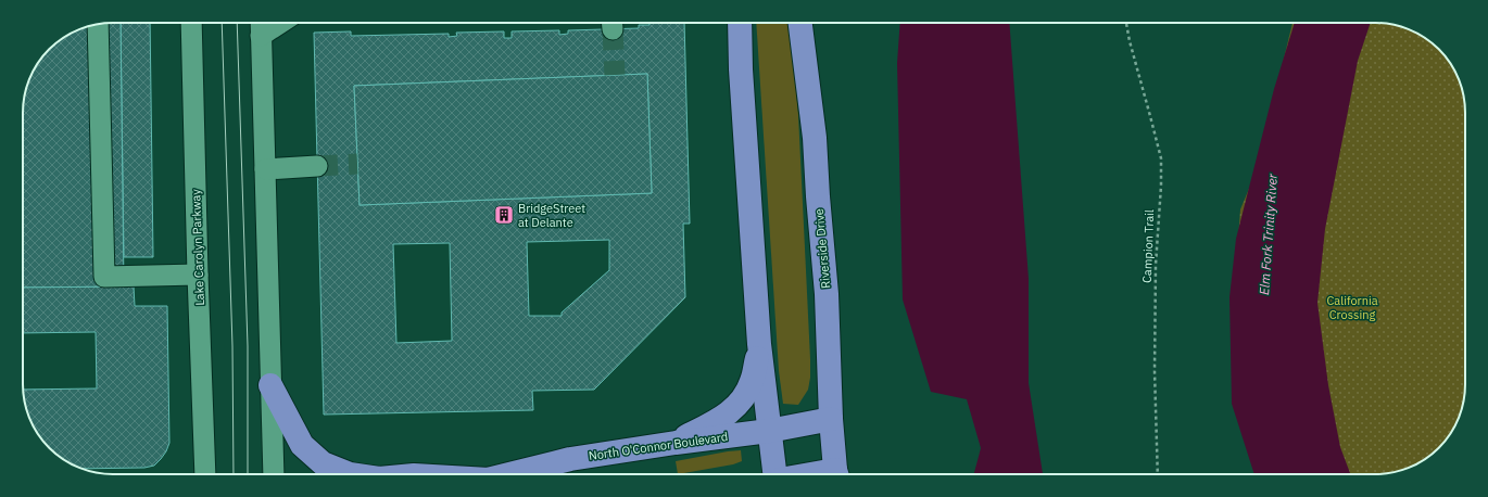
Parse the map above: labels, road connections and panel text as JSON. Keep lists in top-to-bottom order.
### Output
{
  "streets": {
    "main road": ["Riverside Drive", "North O'Connor Boulevard"],
    "street": ["Lake Carolyn Parkway"],
    "path": ["Campion Trail"]
  },
  "crossings": [
    ["Riverside Drive", "North O'Connor Boulevard"]
  ],
  "water": ["Elm Fork Trinity River"],
  "parks": ["California Crossing"],
  "places": {
    "building": ["BridgeStreet at Delante"]
  }
}
